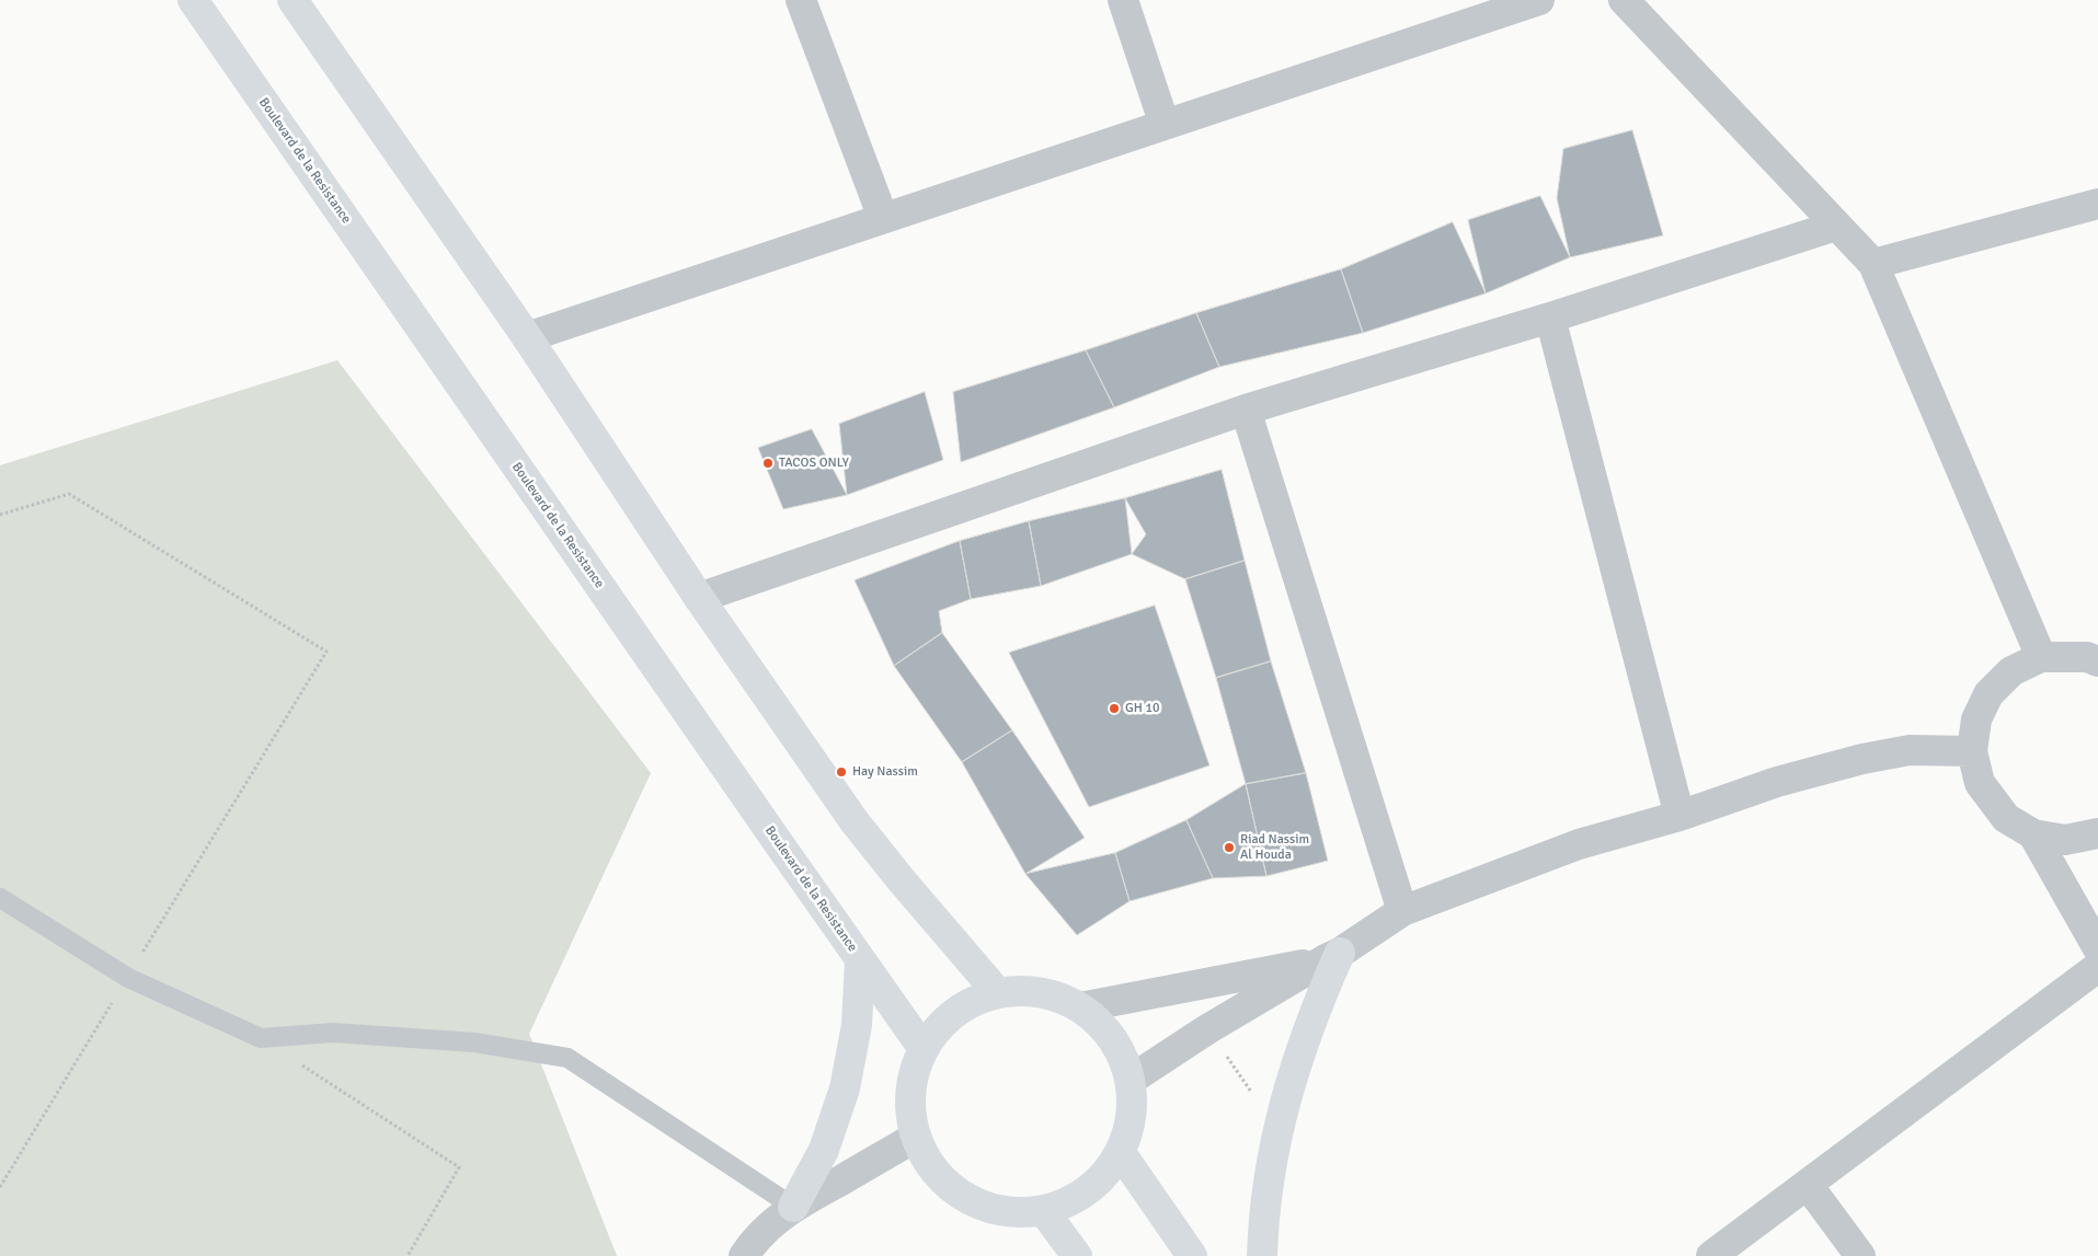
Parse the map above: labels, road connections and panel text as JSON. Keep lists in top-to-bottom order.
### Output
{
  "streets": {
    "main road": ["Boulevard de la Resistance"]
  },
  "places": [
    "TACOS ONLY",
    "GH 10",
    "Hay Nassim",
    "Riad Nassim Al Houda"
  ]
}
